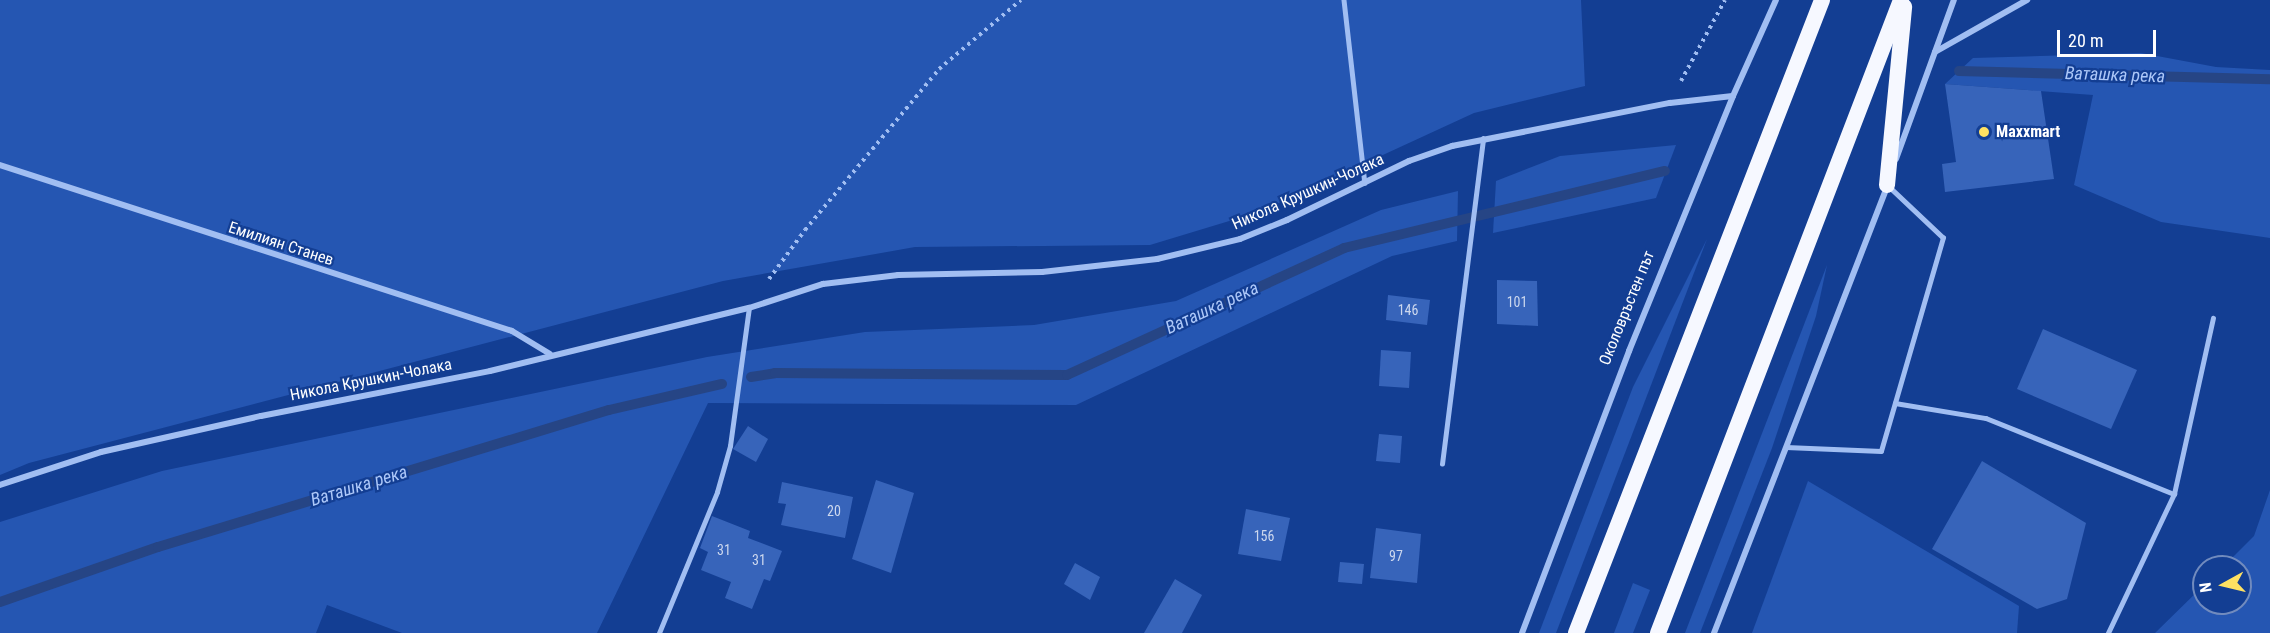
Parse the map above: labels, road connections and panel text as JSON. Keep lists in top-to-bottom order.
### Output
{
  "streets": {
    "street": ["Никола Крушкин-Чолака", "Емилиян Станев", "Околовръстен път"]
  },
  "crossings": [
    ["Никола Крушкин-Чолака", "Емилиян Станев"],
    ["Никола Крушкин-Чолака", "Околовръстен път"]
  ],
  "water": ["Ваташка река"],
  "places": ["Maxxmart"],
  "house_numbers": [
    "101",
    "146",
    "20",
    "156",
    "31",
    "97",
    "31"
  ],
  "scale_bar": "20 m",
  "north": "left"
}
